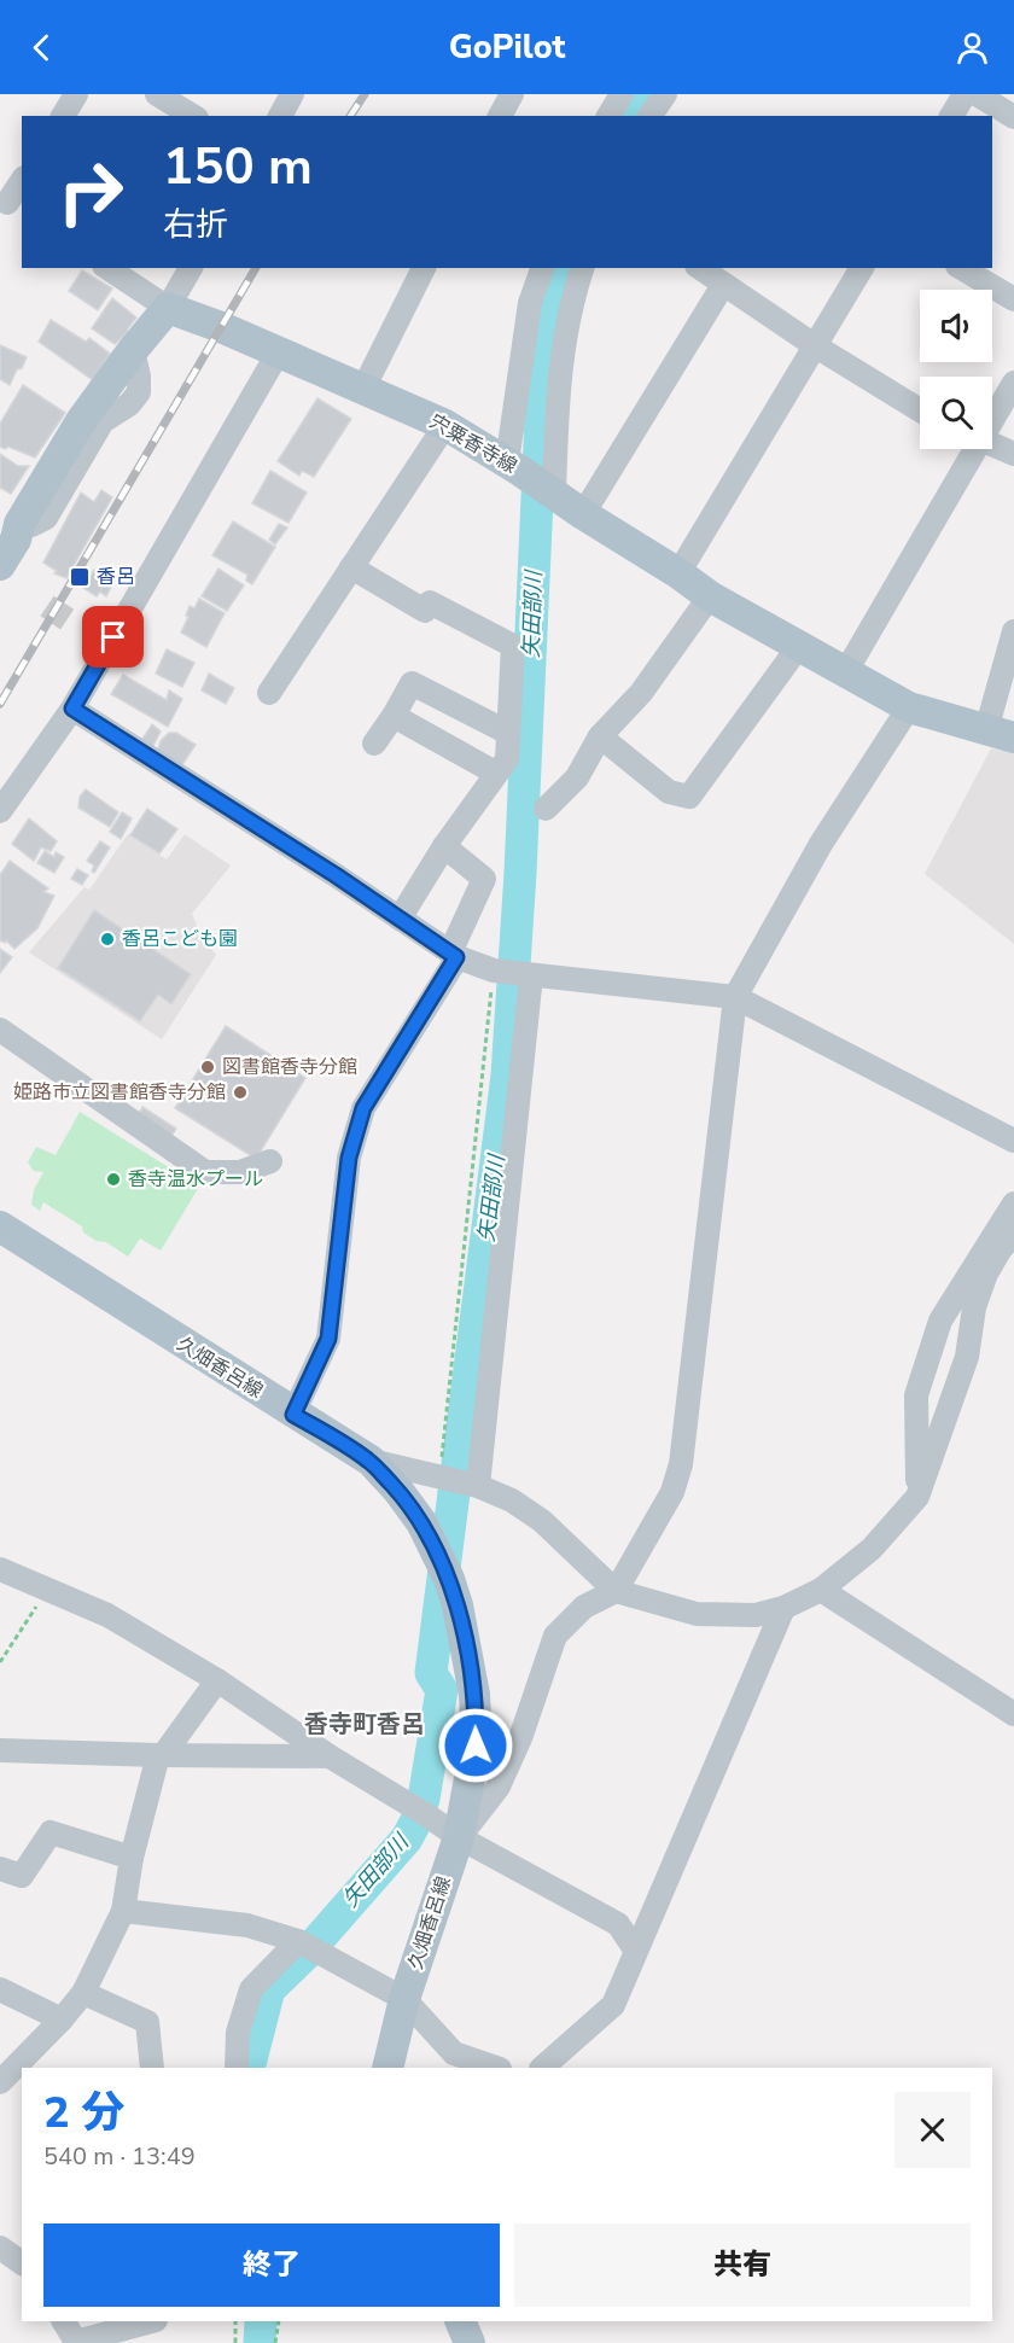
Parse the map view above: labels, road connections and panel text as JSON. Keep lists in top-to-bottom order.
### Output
{
  "streets": {
    "main road": ["宍粟香寺線", "久畑香呂線"]
  },
  "districts": ["香寺町香呂"],
  "water": ["矢田部川"],
  "places": {
    "transit": ["香呂"],
    "other": [
      "香呂こども園",
      "図書館香寺分館",
      "姫路市立図書館香寺分館",
      "香寺温水プール"
    ]
  },
  "page": {
    "header": "GoPilot",
    "turn": ["150 m", "右折"],
    "heading": ["2 分", "540 m · 13:49"],
    "buttons": ["終了", "共有"]
  }
}
